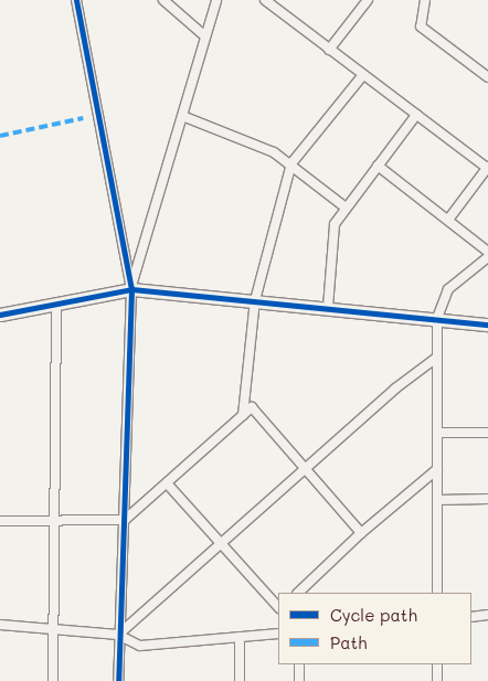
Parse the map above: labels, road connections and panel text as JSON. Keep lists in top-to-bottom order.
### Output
{
  "legend": ["Cycle path", "Path"]
}
